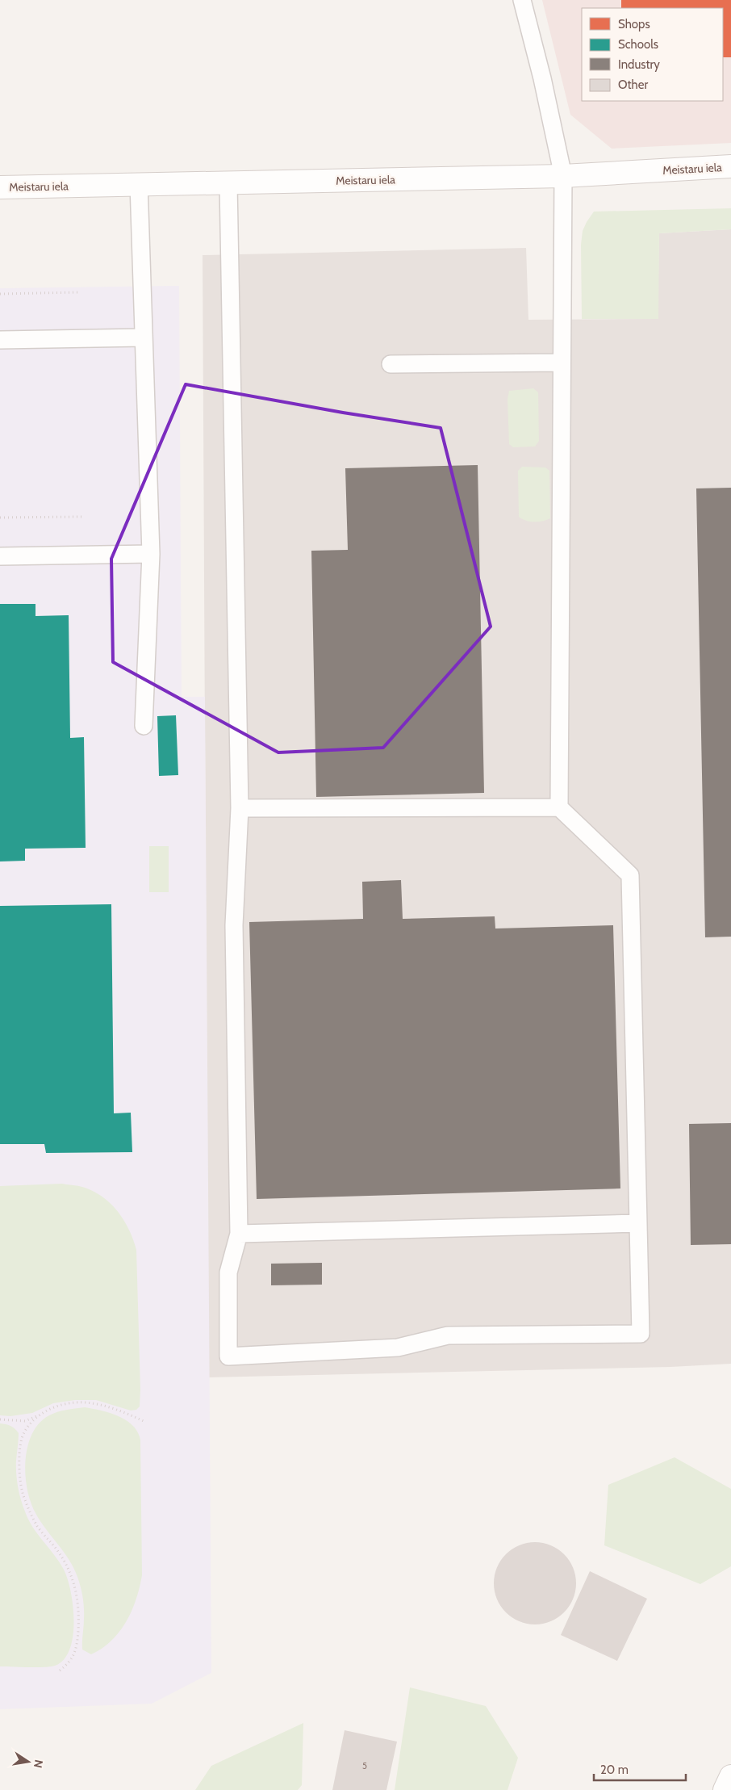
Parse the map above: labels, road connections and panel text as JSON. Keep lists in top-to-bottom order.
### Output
{
  "streets": {
    "street": ["Meistaru iela"]
  },
  "house_numbers": ["5"],
  "legend": [
    "Shops",
    "Schools",
    "Industry",
    "Other"
  ],
  "scale_bar": "20 m",
  "north": "right"
}
